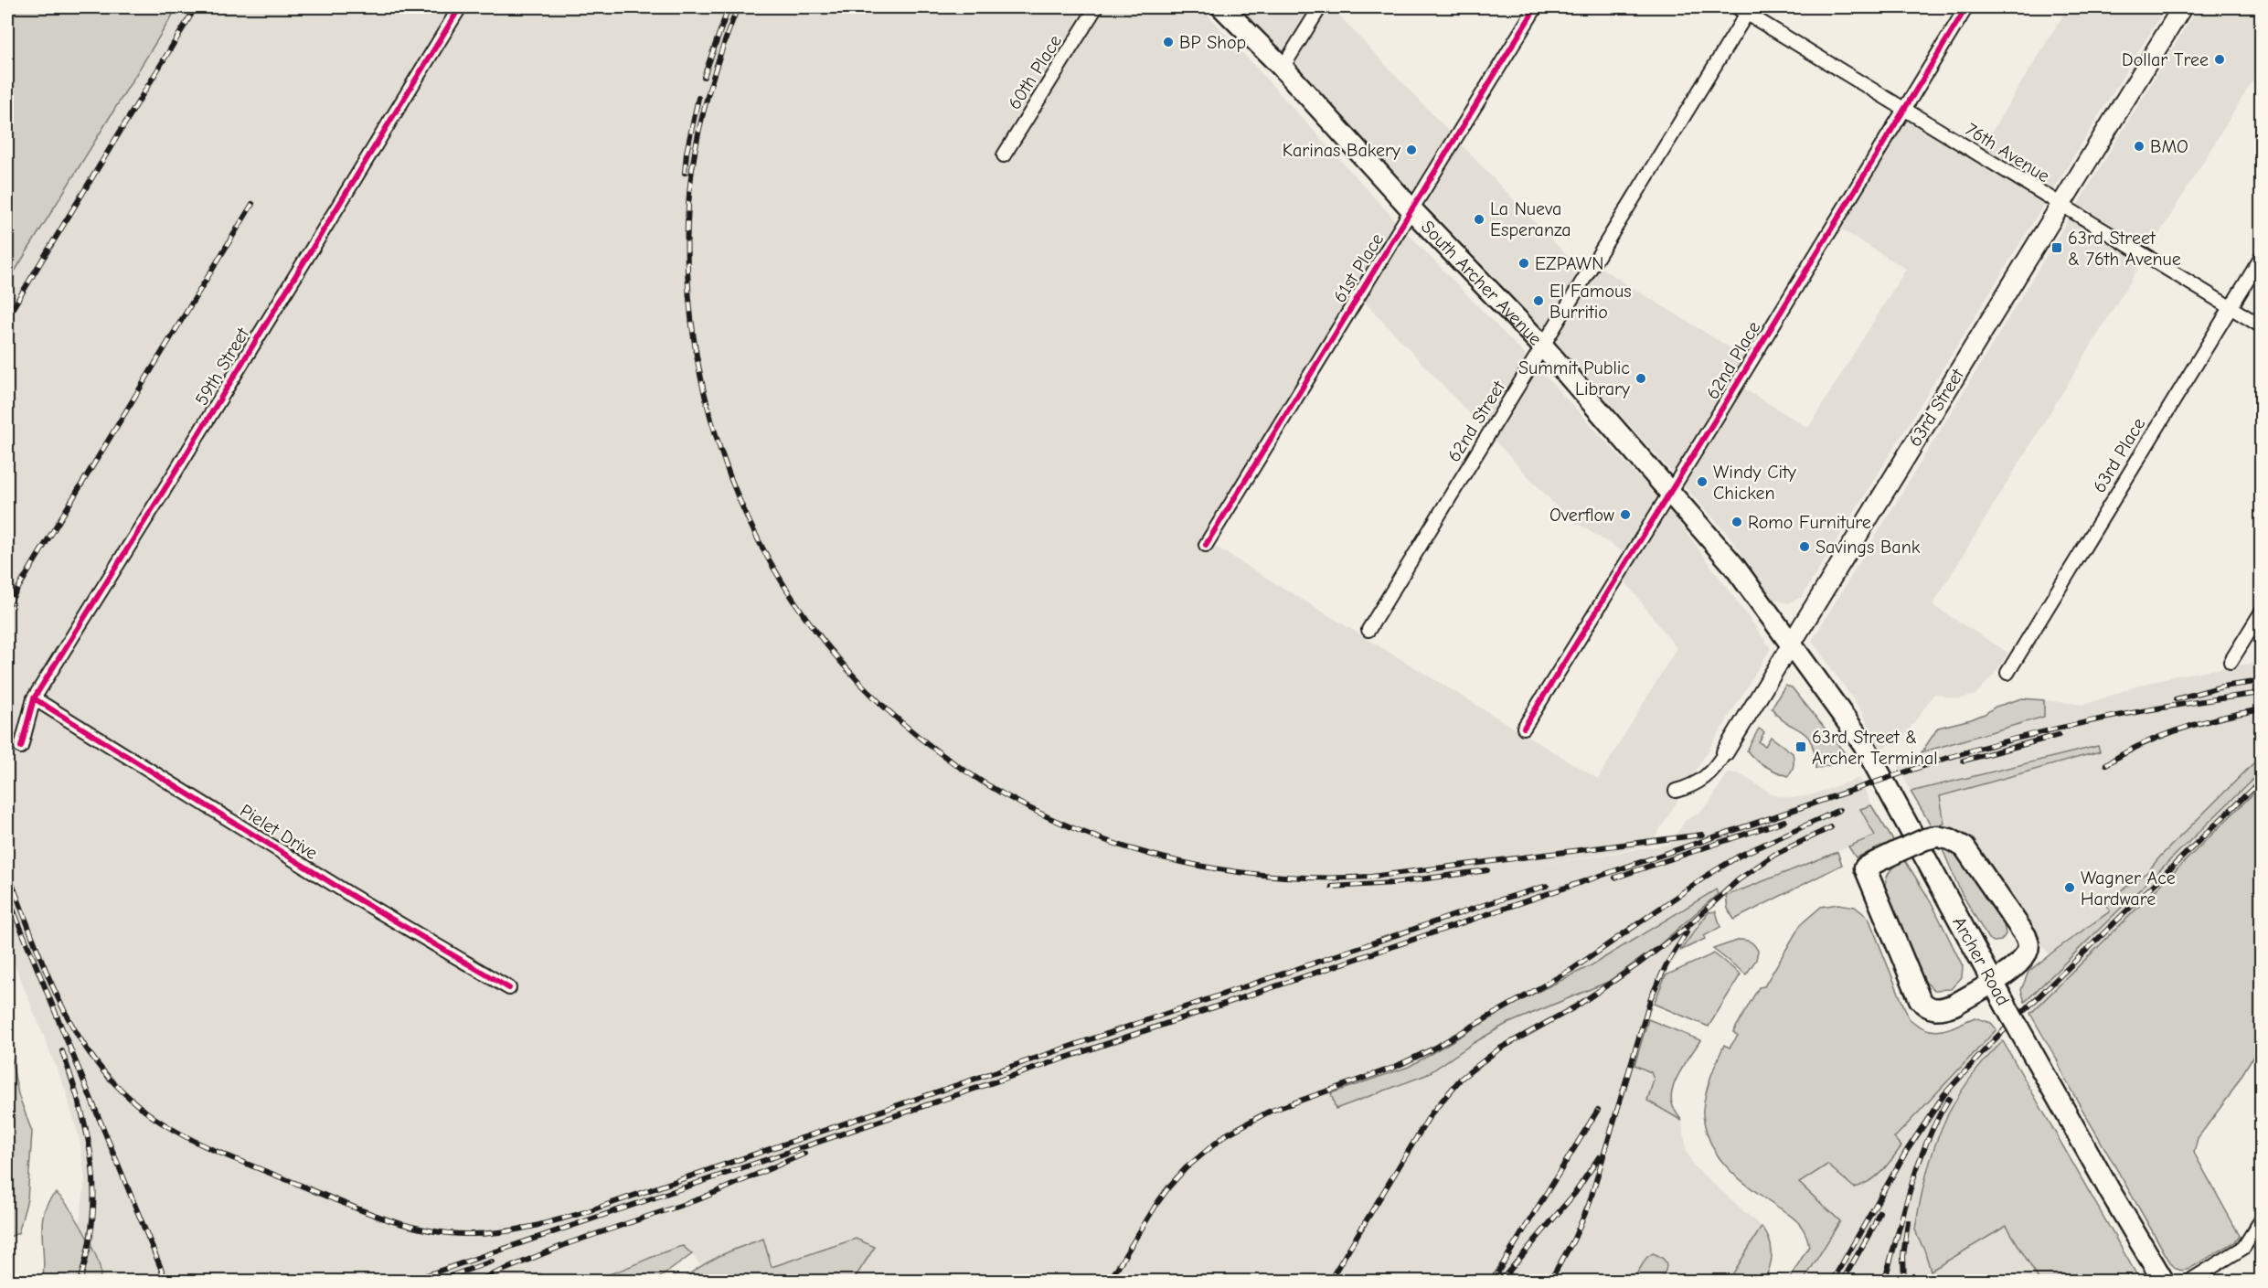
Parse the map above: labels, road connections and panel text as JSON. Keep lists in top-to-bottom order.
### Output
{
  "streets": {
    "main road": ["South Archer Avenue", "63rd Street", "Archer Road"],
    "street": [
      "60th Place",
      "76th Avenue",
      "61st Place",
      "62nd Place",
      "59th Street",
      "62nd Street",
      "63rd Place",
      "Pielet Drive"
    ]
  },
  "crossings": [
    ["76th Avenue", "62nd Place"],
    ["76th Avenue", "63rd Street"],
    ["76th Avenue", "62nd Street"],
    ["76th Avenue", "63rd Place"],
    ["61st Place", "South Archer Avenue"],
    ["South Archer Avenue", "62nd Place"],
    ["South Archer Avenue", "63rd Street"],
    ["South Archer Avenue", "62nd Street"],
    ["South Archer Avenue", "Archer Road"],
    ["59th Street", "Pielet Drive"],
    ["63rd Street", "Archer Road"]
  ],
  "places": {
    "other": [
      "BP Shop",
      "Dollar Tree",
      "BMO",
      "Karinas Bakery",
      "La Nueva Esperanza",
      "EZPAWN",
      "El Famous Burritio",
      "Summit Public Library",
      "Windy City Chicken",
      "Overflow",
      "Romo Furniture",
      "Savings Bank",
      "Wagner Ace Hardware"
    ],
    "transit": ["63rd Street & 76th Avenue", "63rd Street & Archer Terminal"]
  }
}
